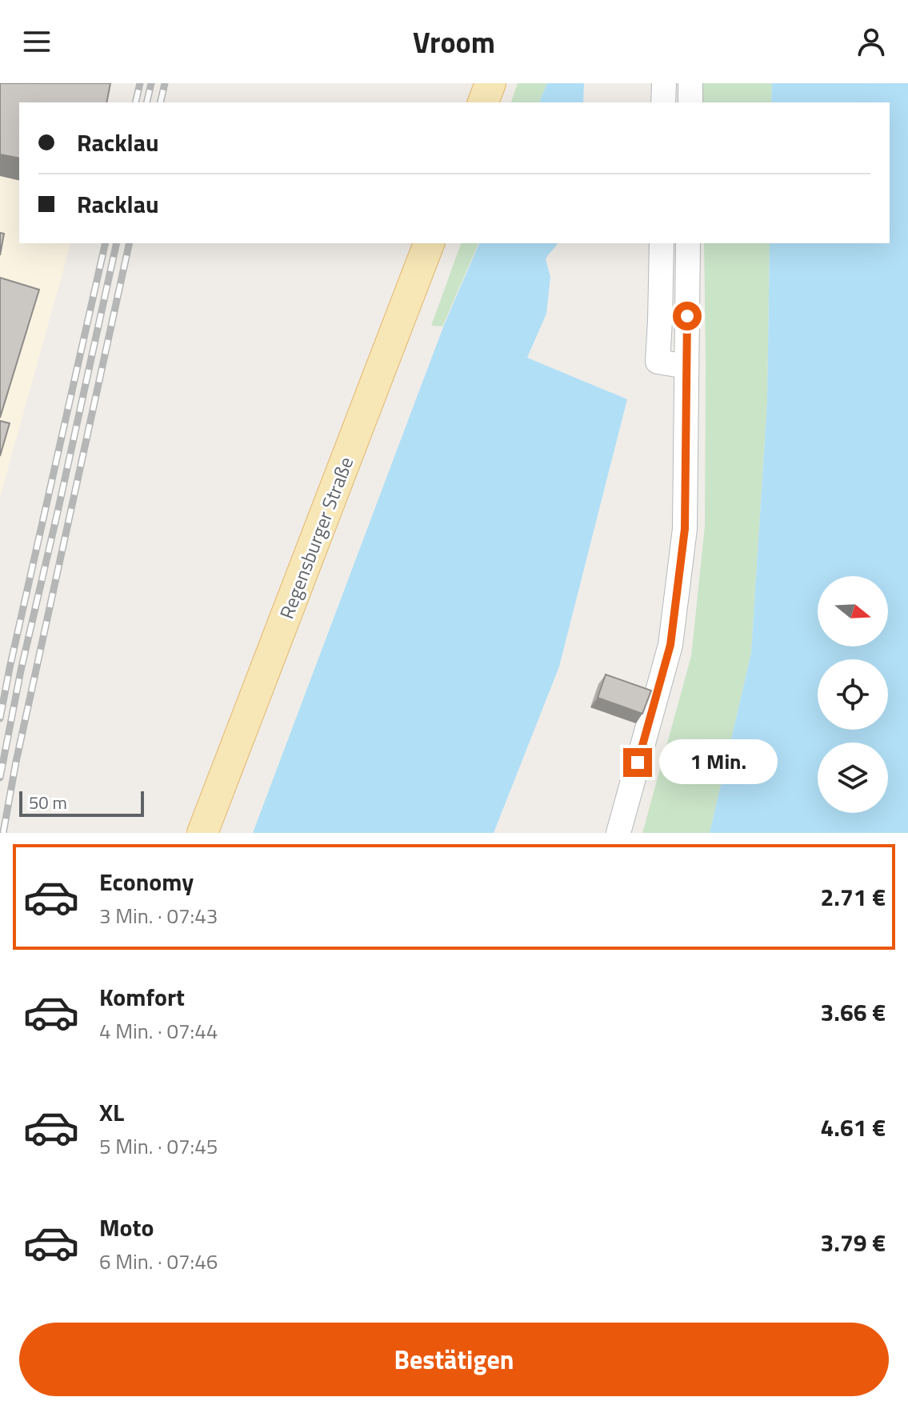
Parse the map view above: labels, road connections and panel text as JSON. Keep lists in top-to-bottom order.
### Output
{
  "streets": {
    "main road": ["Regensburger Straße"]
  },
  "scale_bar": "50 m",
  "north": "right",
  "page": {
    "header": "Vroom",
    "banner": ["Racklau", "Racklau"],
    "bubble": "1 Min.",
    "scale": "50 m",
    "list": [
      {
        "name": "Economy",
        "note": "3 Min. · 07:43",
        "value": "2.71 €"
      },
      {
        "name": "Komfort",
        "note": "4 Min. · 07:44",
        "value": "3.66 €"
      },
      {
        "name": "XL",
        "note": "5 Min. · 07:45",
        "value": "4.61 €"
      },
      {
        "name": "Moto",
        "note": "6 Min. · 07:46",
        "value": "3.79 €"
      }
    ],
    "buttons": "Bestätigen"
  }
}
